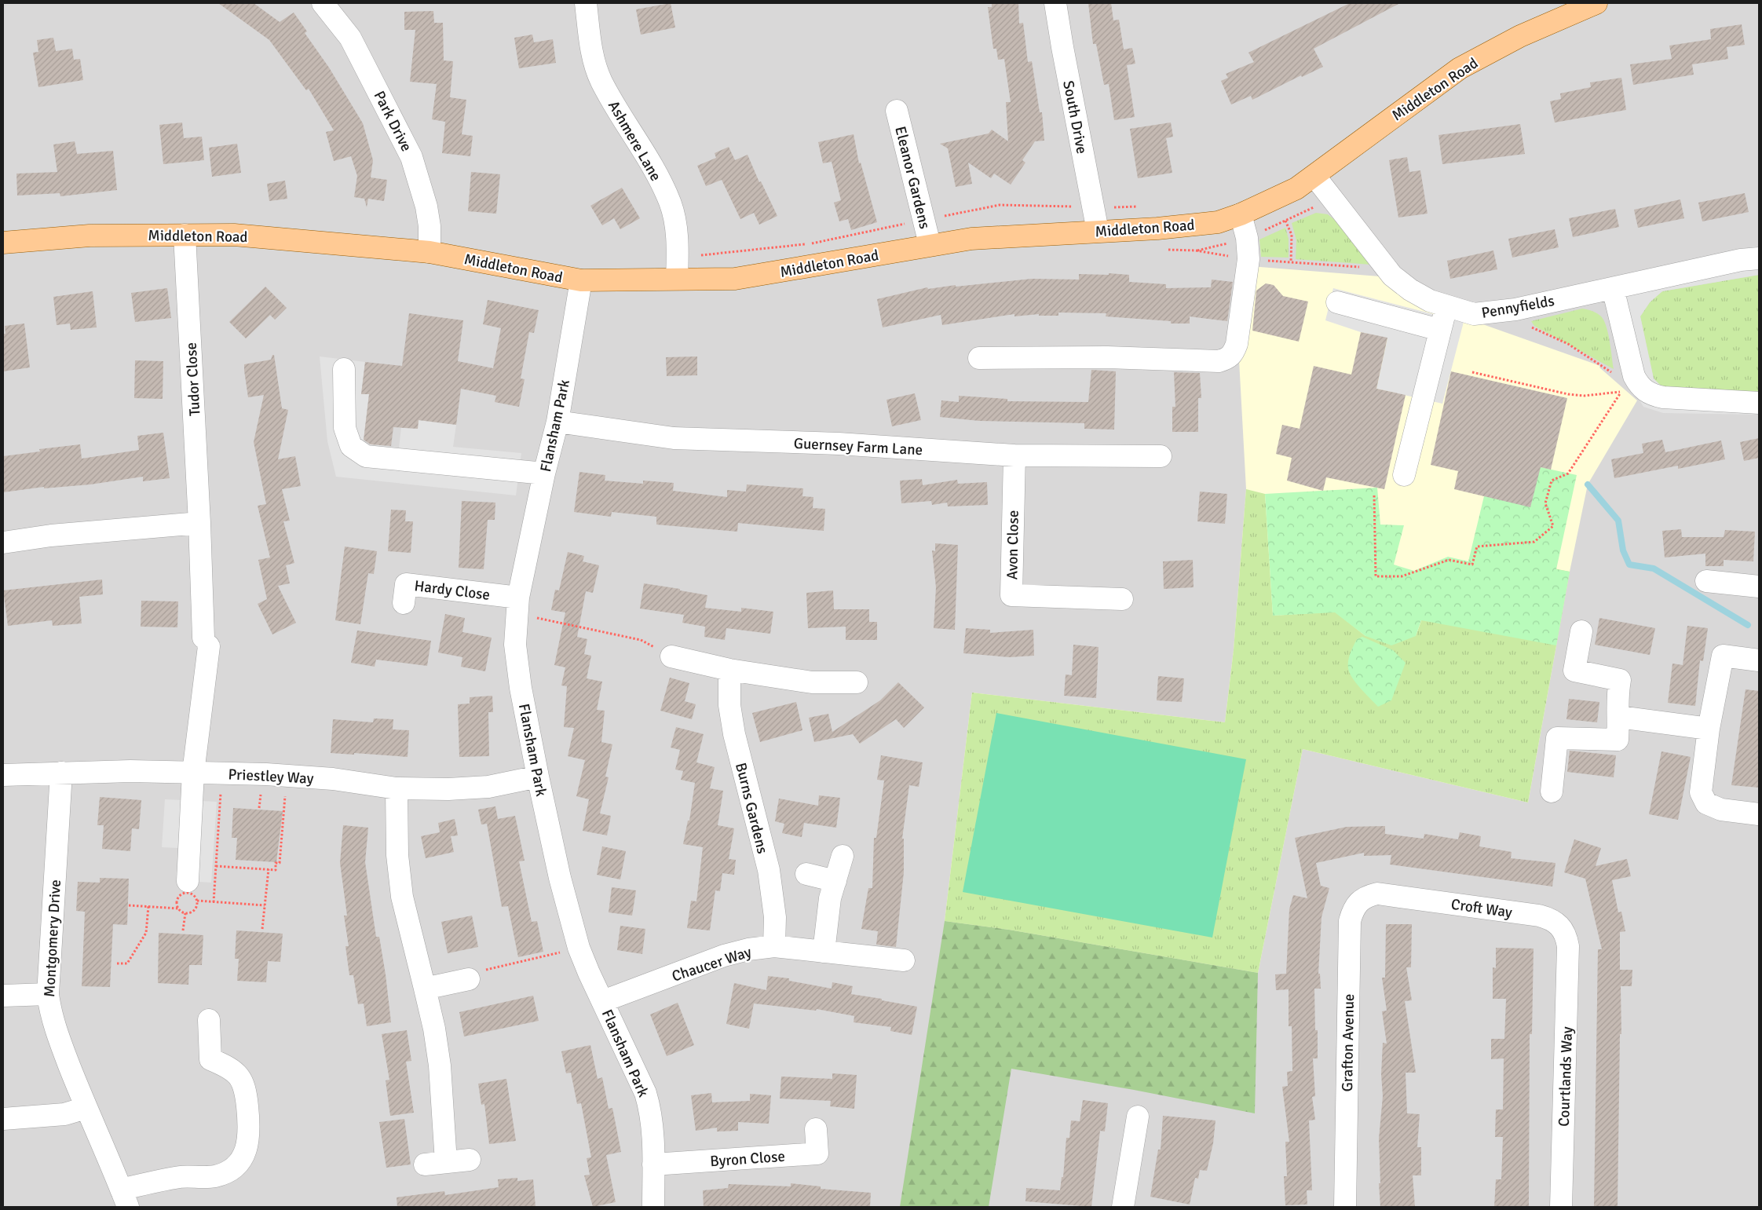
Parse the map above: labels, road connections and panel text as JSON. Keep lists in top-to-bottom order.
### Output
{
  "streets": {
    "main road": ["Middleton Road"],
    "street": [
      "South Drive",
      "Park Drive",
      "Ashmere Lane",
      "Eleanor Gardens",
      "Pennyfields",
      "Tudor Close",
      "Flansham Park",
      "Guernsey Farm Lane",
      "Avon Close",
      "Hardy Close",
      "Priestley Way",
      "Burns Gardens",
      "Croft Way",
      "Montgomery Drive",
      "Chaucer Way",
      "Grafton Avenue",
      "Courtlands Way",
      "Byron Close"
    ]
  },
  "crossings": [
    ["Middleton Road", "South Drive"],
    ["Middleton Road", "Park Drive"],
    ["Middleton Road", "Ashmere Lane"],
    ["Middleton Road", "Eleanor Gardens"],
    ["Middleton Road", "Pennyfields"],
    ["Middleton Road", "Tudor Close"],
    ["Middleton Road", "Flansham Park"],
    ["Tudor Close", "Priestley Way"],
    ["Flansham Park", "Guernsey Farm Lane"],
    ["Flansham Park", "Hardy Close"],
    ["Flansham Park", "Priestley Way"],
    ["Flansham Park", "Chaucer Way"],
    ["Flansham Park", "Byron Close"],
    ["Guernsey Farm Lane", "Avon Close"],
    ["Priestley Way", "Montgomery Drive"],
    ["Burns Gardens", "Chaucer Way"],
    ["Croft Way", "Grafton Avenue"],
    ["Croft Way", "Courtlands Way"]
  ]
}
